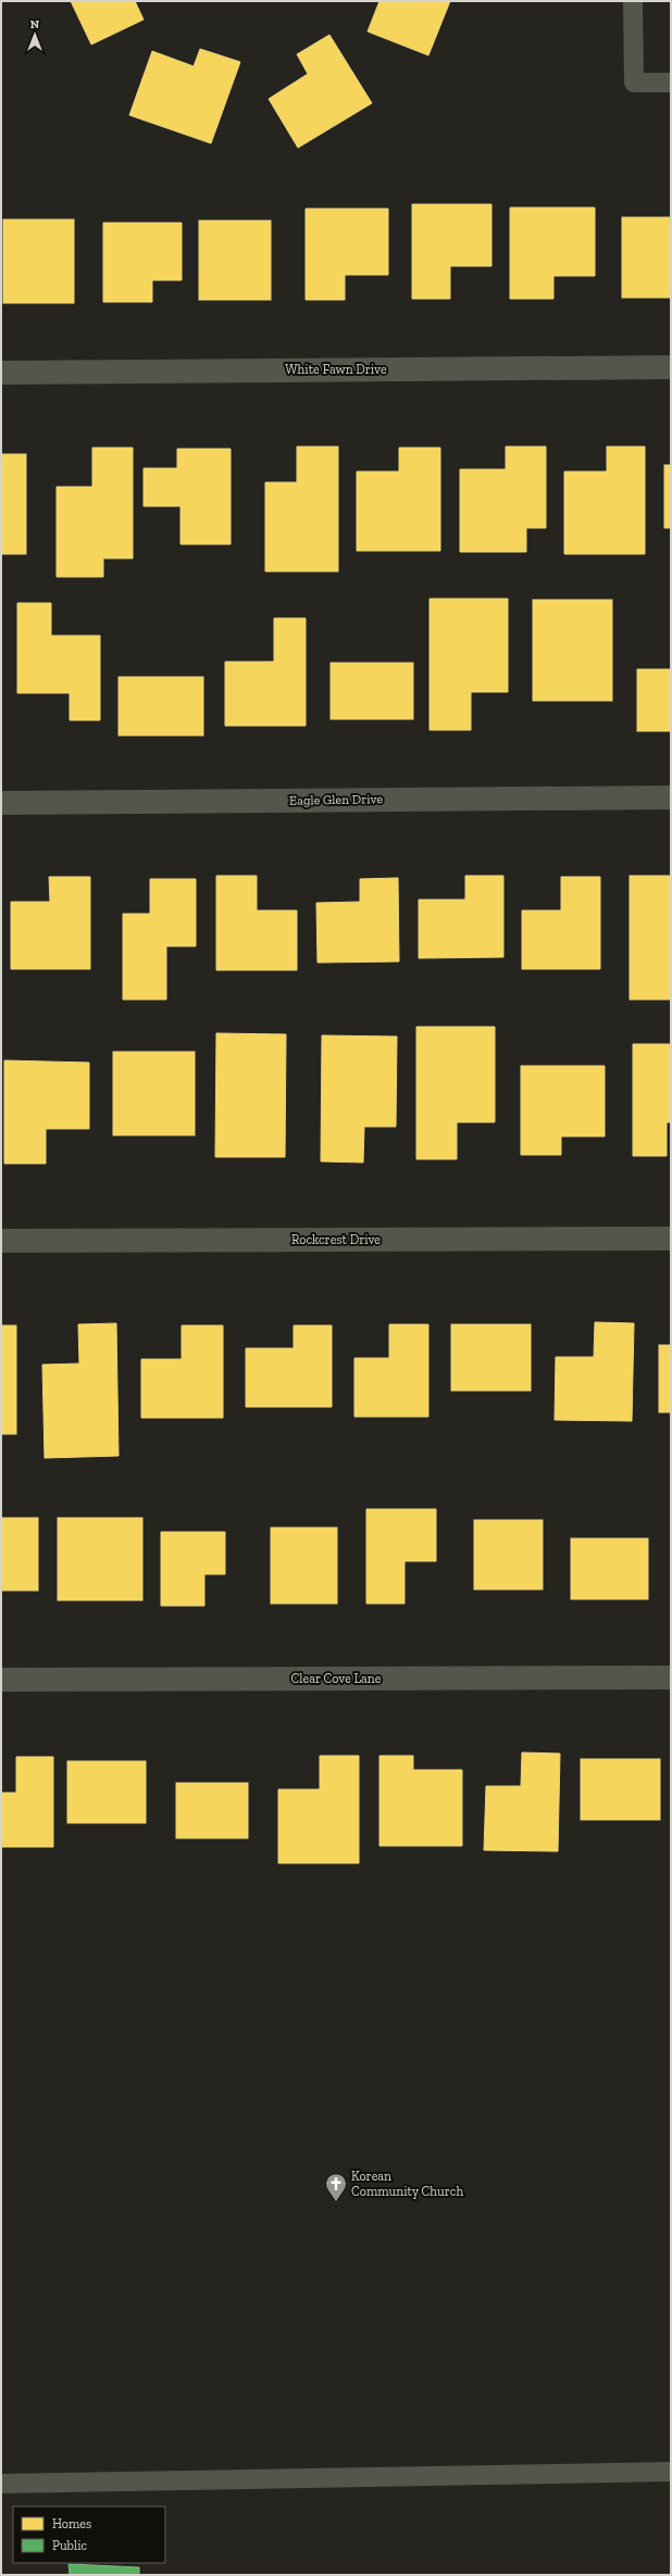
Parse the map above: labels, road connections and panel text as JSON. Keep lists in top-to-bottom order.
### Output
{
  "streets": {
    "street": [
      "White Fawn Drive",
      "Eagle Glen Drive",
      "Rockcrest Drive",
      "Clear Cove Lane"
    ]
  },
  "places": {
    "church": ["Korean Community Church"]
  },
  "legend": ["Homes", "Public"],
  "north": "top"
}
